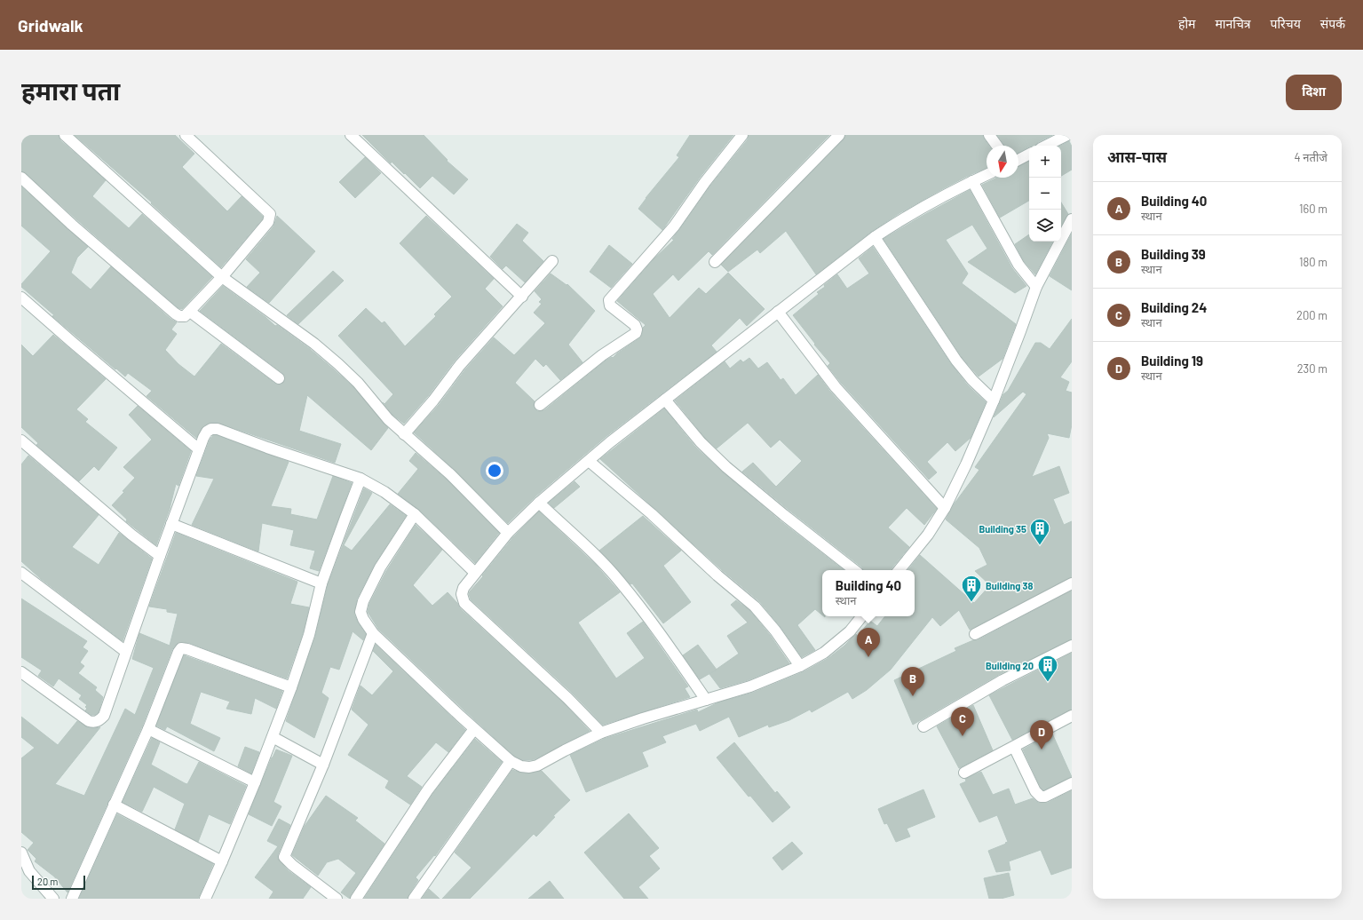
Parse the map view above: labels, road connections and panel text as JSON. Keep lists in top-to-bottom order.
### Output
{
  "places": {
    "building": ["Building 35", "Building 38", "Building 20"]
  },
  "scale_bar": "20 m",
  "north": "bottom",
  "page": {
    "header": "Gridwalk",
    "nav": [
      "होम",
      "मानचित्र",
      "परिचय",
      "संपर्क"
    ],
    "buttons": "दिशा",
    "title": "हमारा पता",
    "heading": ["आस-पास", "4 नतीजे"],
    "map_buttons": ["+", "−"],
    "list": [
      {
        "mark": "A",
        "name": "Building 40",
        "note": "स्थान",
        "value": "160 m"
      },
      {
        "mark": "B",
        "name": "Building 39",
        "note": "स्थान",
        "value": "180 m"
      },
      {
        "mark": "C",
        "name": "Building 24",
        "note": "स्थान",
        "value": "200 m"
      },
      {
        "mark": "D",
        "name": "Building 19",
        "note": "स्थान",
        "value": "230 m"
      }
    ],
    "popup": ["Building 40", "स्थान"],
    "pins": [
      "A",
      "B",
      "C",
      "D"
    ],
    "scale": "20 m"
  }
}
